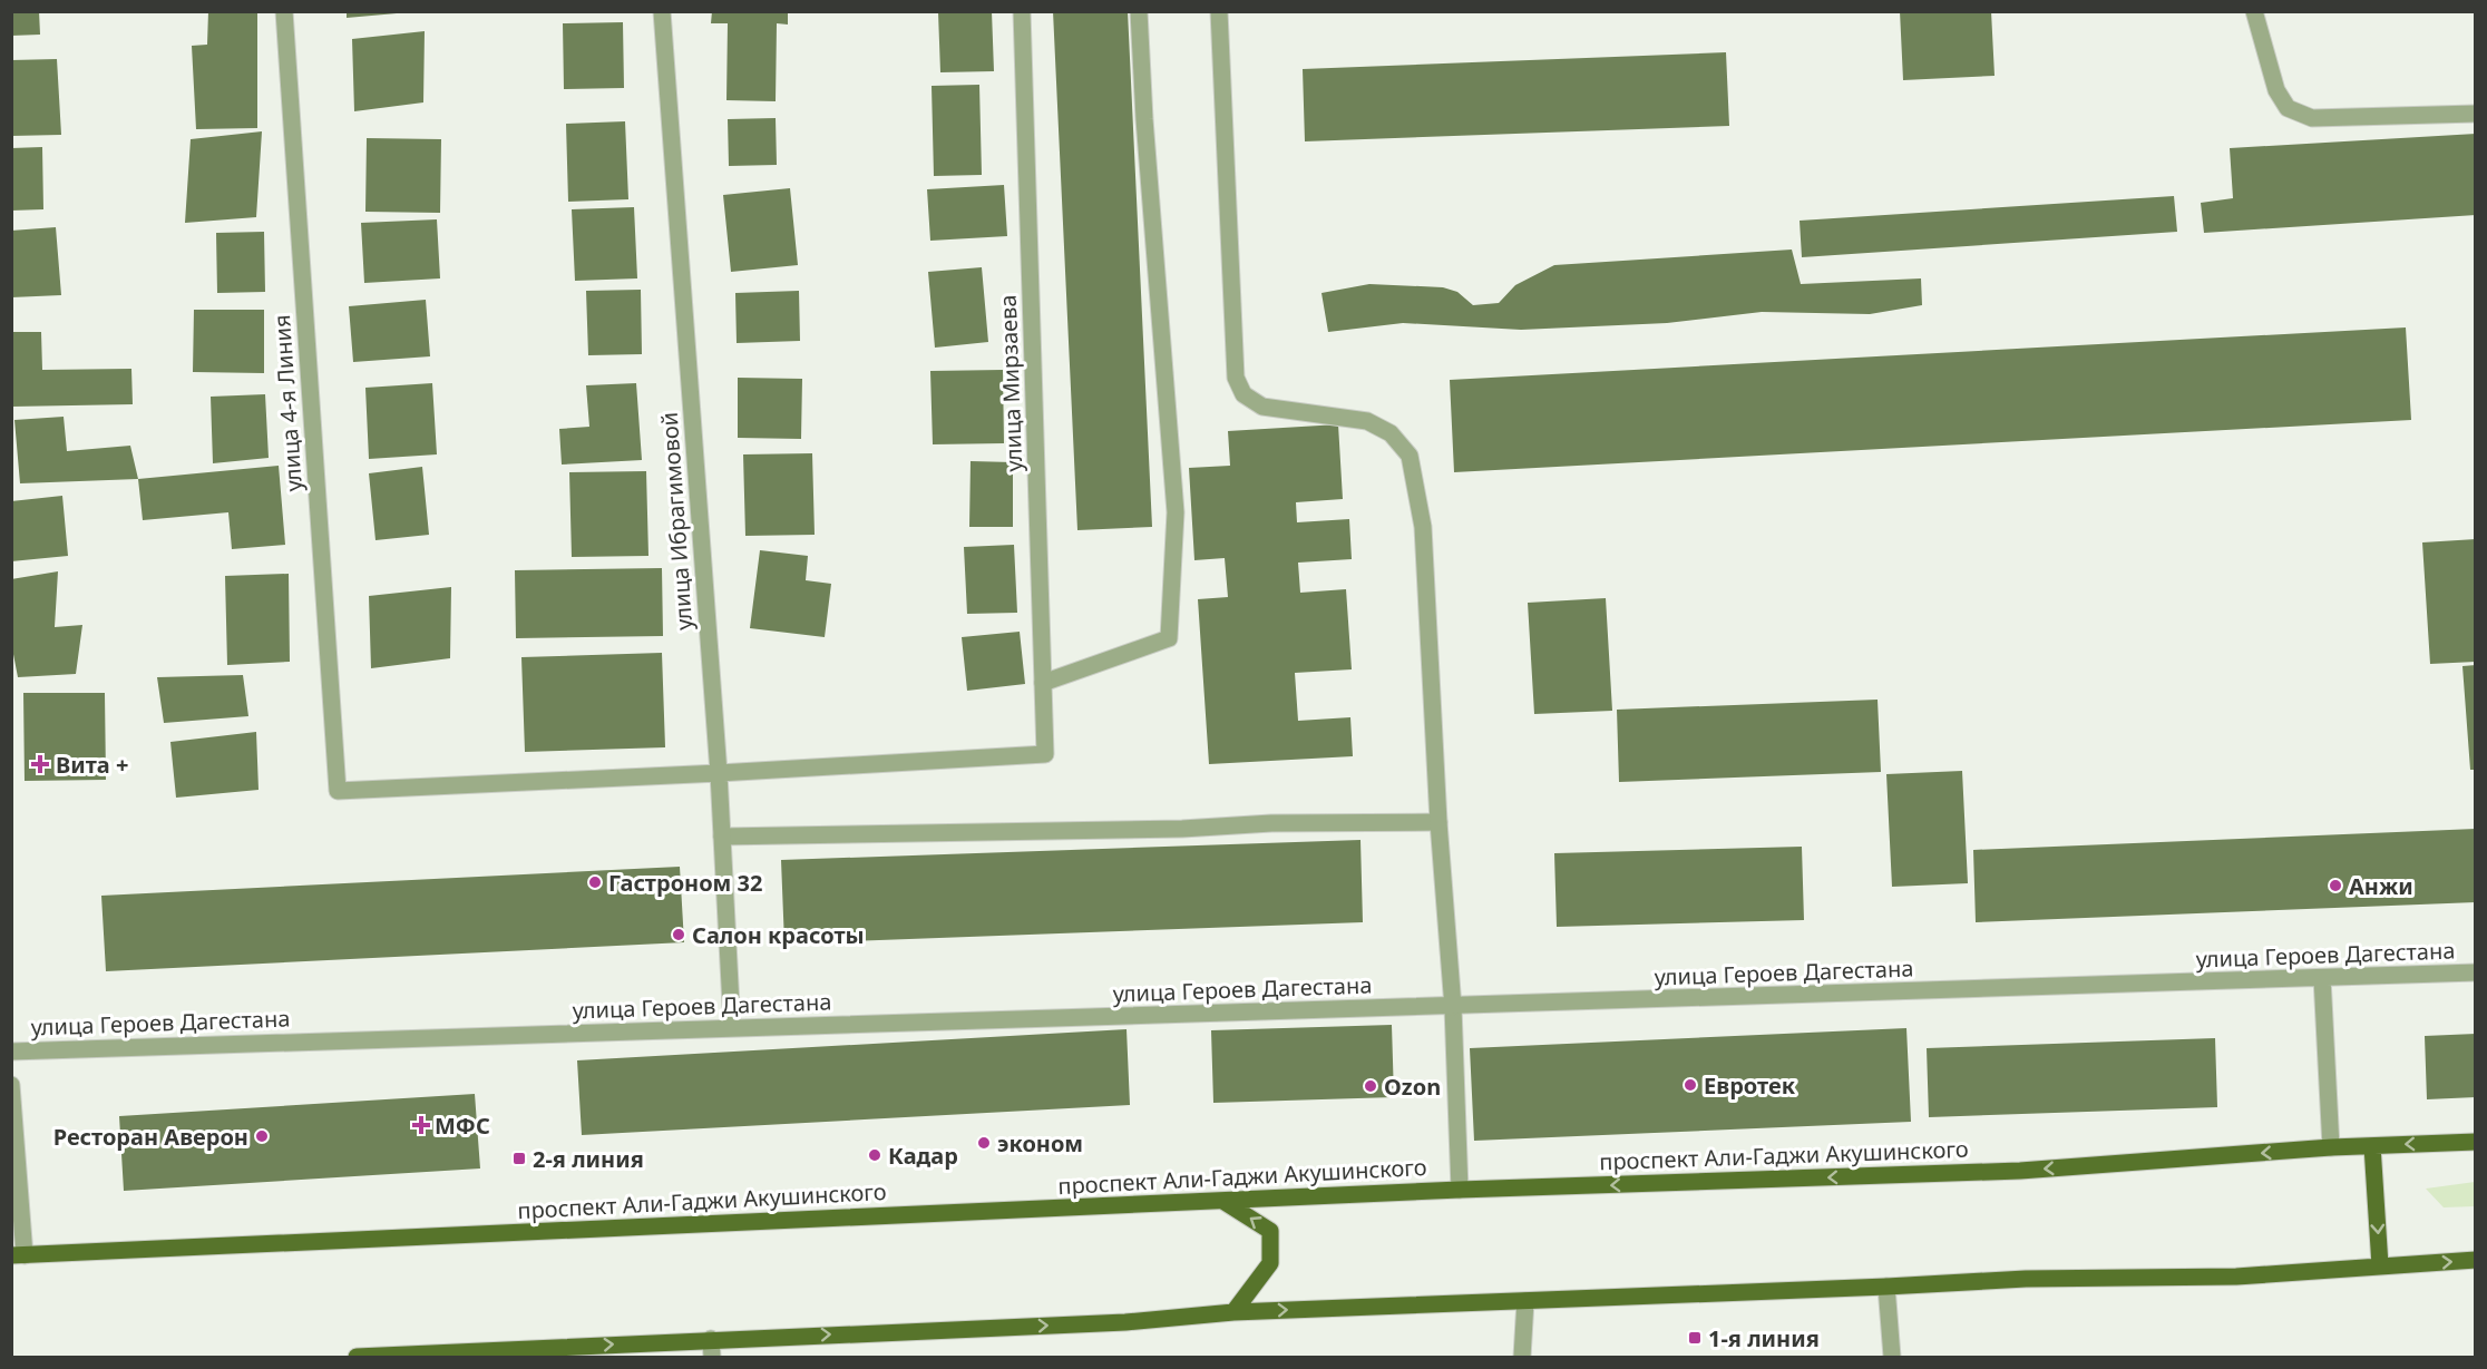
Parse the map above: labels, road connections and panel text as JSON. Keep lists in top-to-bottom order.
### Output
{
  "streets": {
    "main road": ["проспект Али-Гаджи Акушинского"],
    "street": [
      "улица Мирзаева",
      "улица 4-я Линия",
      "улица Ибрагимовой",
      "улица Героев Дагестана"
    ]
  },
  "crossings": [
    ["улица Мирзаева", "улица 4-я Линия"],
    ["улица Мирзаева", "улица Ибрагимовой"],
    ["улица 4-я Линия", "улица Ибрагимовой"],
    ["улица Ибрагимовой", "улица Героев Дагестана"]
  ],
  "places": {
    "health": ["Вита +", "МФС"],
    "other": [
      "Гастроном 32",
      "Анжи",
      "Салон красоты",
      "Евротек",
      "Ozon",
      "Ресторан Аверон",
      "эконом",
      "Кадар"
    ],
    "transit": ["2-я линия", "1-я линия"]
  }
}
